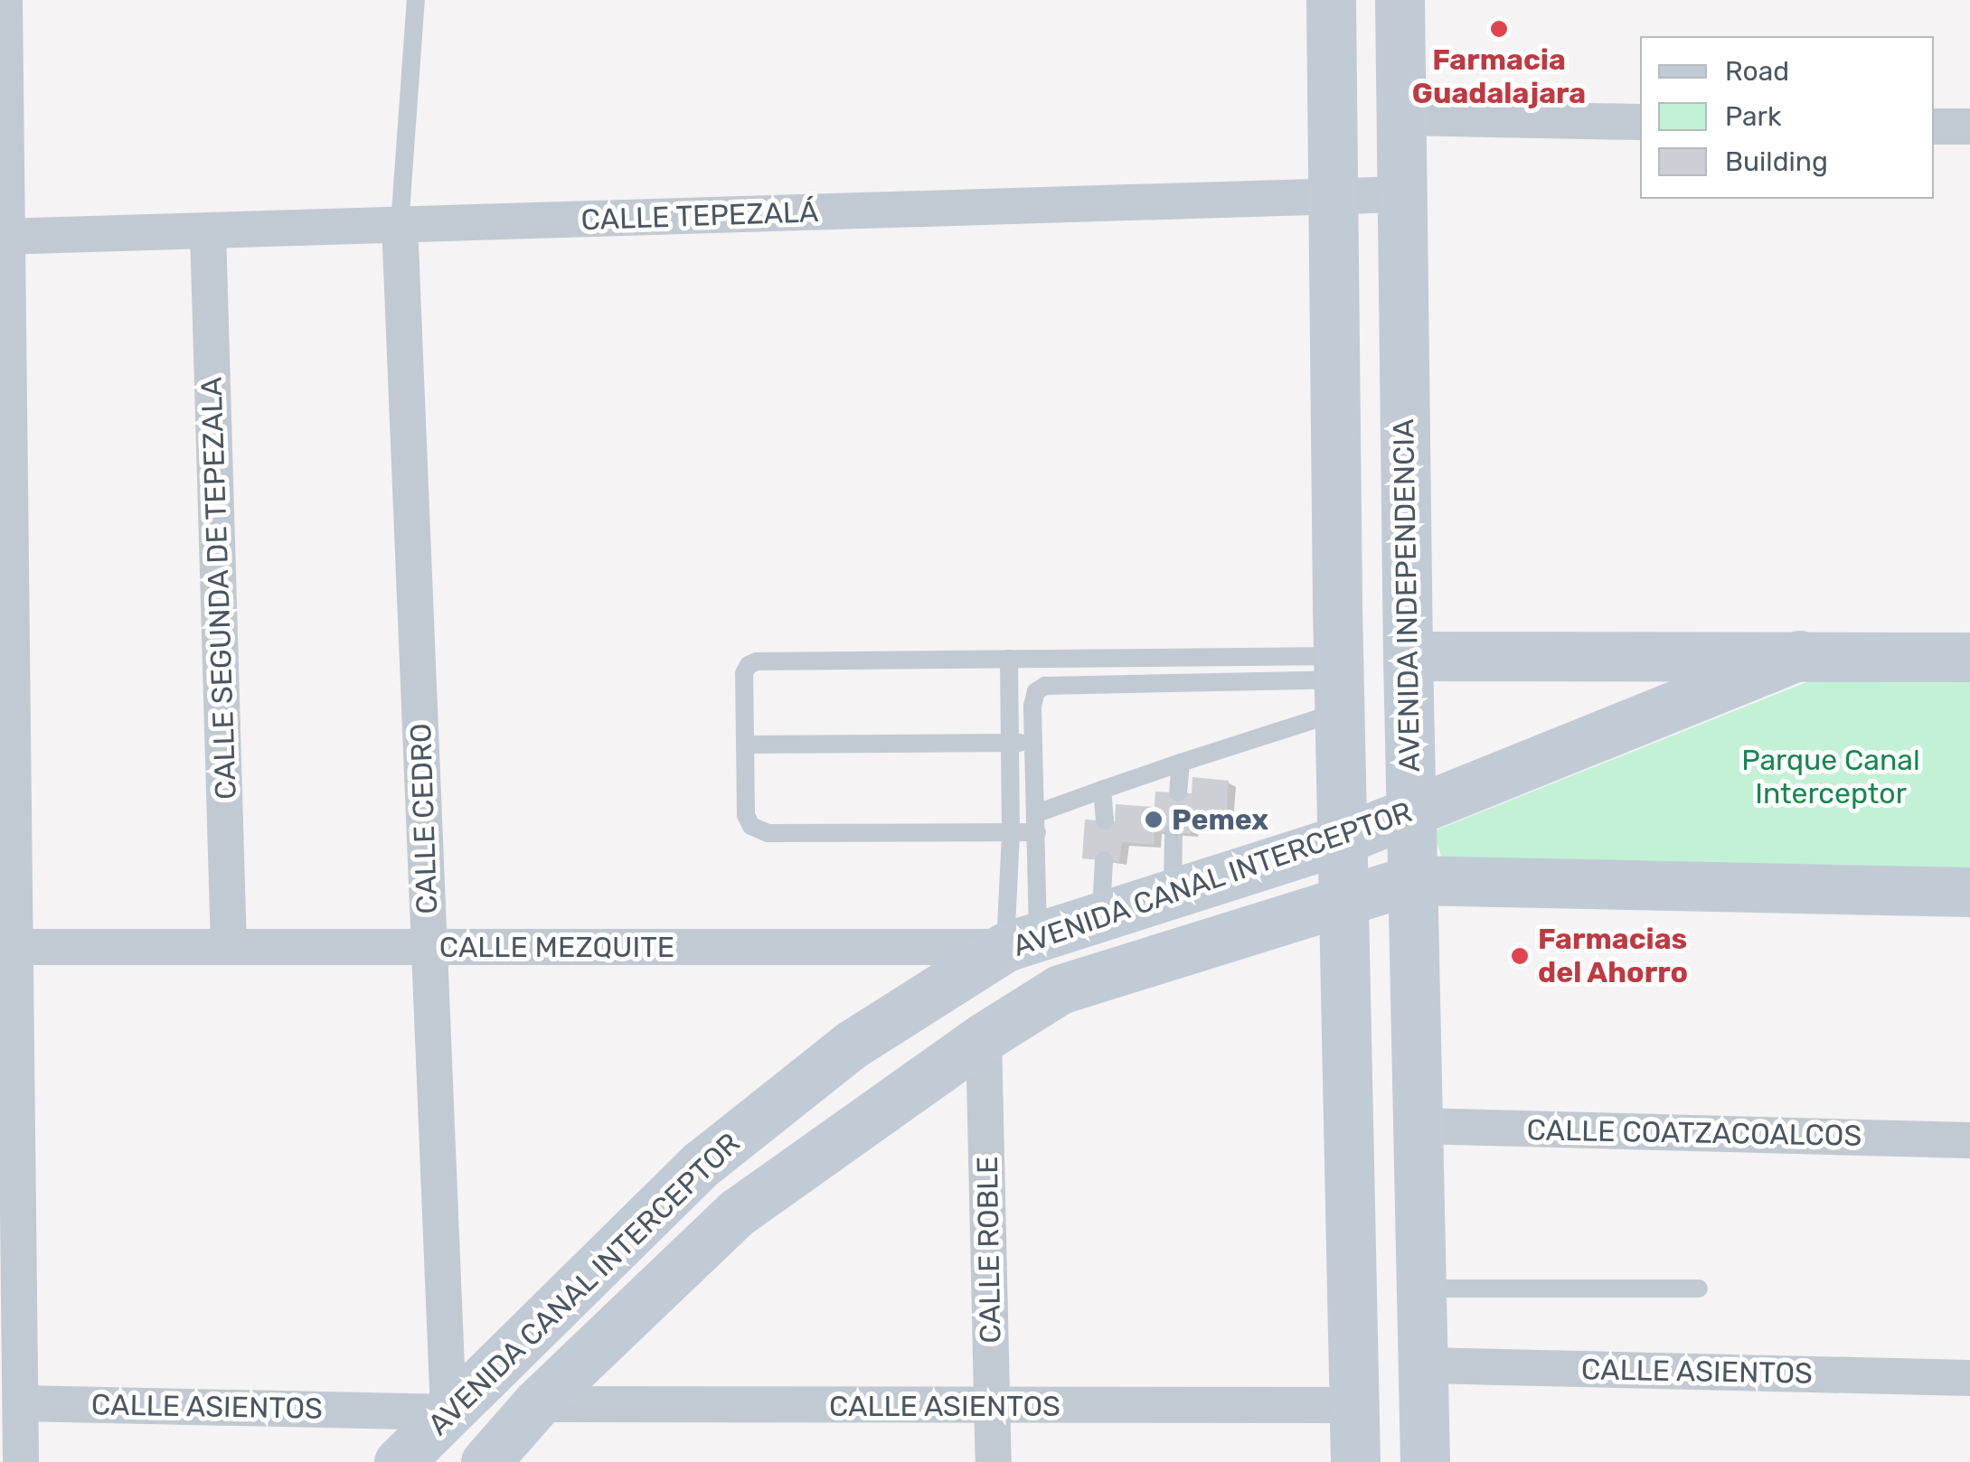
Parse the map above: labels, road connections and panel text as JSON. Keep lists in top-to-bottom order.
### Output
{
  "streets": {
    "main road": ["AVENIDA INDEPENDENCIA", "AVENIDA CANAL INTERCEPTOR"],
    "street": [
      "CALLE TEPEZALÁ",
      "CALLE SEGUNDA DE TEPEZALA",
      "CALLE CEDRO",
      "CALLE MEZQUITE",
      "CALLE COATZACOALCOS",
      "CALLE ROBLE",
      "CALLE ASIENTOS"
    ]
  },
  "crossings": [
    ["CALLE TEPEZALÁ", "CALLE SEGUNDA DE TEPEZALA"],
    ["CALLE TEPEZALÁ", "AVENIDA INDEPENDENCIA"],
    ["CALLE TEPEZALÁ", "CALLE CEDRO"],
    ["CALLE SEGUNDA DE TEPEZALA", "CALLE MEZQUITE"],
    ["AVENIDA INDEPENDENCIA", "AVENIDA CANAL INTERCEPTOR"],
    ["AVENIDA INDEPENDENCIA", "CALLE COATZACOALCOS"],
    ["AVENIDA INDEPENDENCIA", "CALLE ASIENTOS"],
    ["CALLE CEDRO", "AVENIDA CANAL INTERCEPTOR"],
    ["CALLE CEDRO", "CALLE MEZQUITE"],
    ["CALLE CEDRO", "CALLE ASIENTOS"],
    ["AVENIDA CANAL INTERCEPTOR", "CALLE MEZQUITE"],
    ["AVENIDA CANAL INTERCEPTOR", "CALLE ROBLE"],
    ["AVENIDA CANAL INTERCEPTOR", "CALLE ASIENTOS"],
    ["CALLE ROBLE", "CALLE ASIENTOS"]
  ],
  "parks": ["Parque Canal Interceptor"],
  "places": ["Farmacia Guadalajara", "Pemex", "Farmacias del Ahorro"],
  "legend": ["Road", "Park", "Building"]
}
